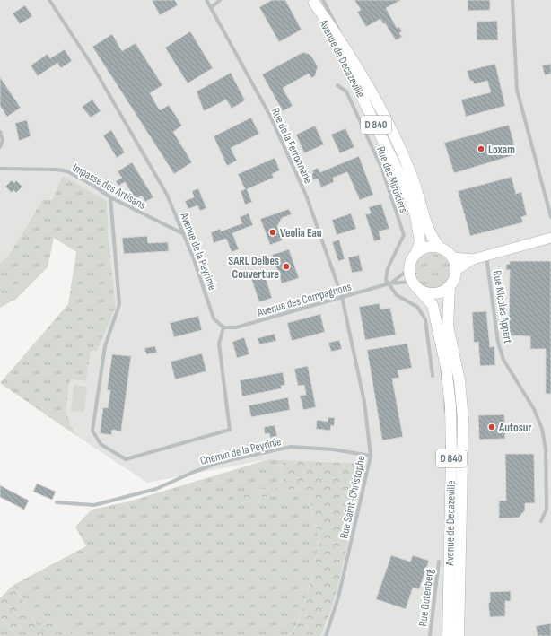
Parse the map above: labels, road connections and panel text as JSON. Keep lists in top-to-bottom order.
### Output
{
  "streets": {
    "main road": ["Avenue de Decazeville", "D 840"],
    "street": [
      "Rue de la Ferronnerie",
      "Rue des Miroitiers",
      "Impasse des Artisans",
      "Avenue de la Peyrinie",
      "Avenue des Compagnons",
      "Rue Nicolas Appert",
      "Chemin de la Peyrinie",
      "Rue Saint-Christophe",
      "Rue Gutenberg"
    ]
  },
  "crossings": [
    ["Avenue de Decazeville", "Avenue des Compagnons"],
    ["Rue de la Ferronnerie", "Avenue des Compagnons"],
    ["Rue de la Ferronnerie", "Rue Saint-Christophe"],
    ["Rue des Miroitiers", "Avenue des Compagnons"],
    ["Impasse des Artisans", "Avenue de la Peyrinie"],
    ["Avenue de la Peyrinie", "Avenue des Compagnons"],
    ["Avenue des Compagnons", "Rue Saint-Christophe"],
    ["Chemin de la Peyrinie", "Rue Saint-Christophe"]
  ],
  "places": [
    "Loxam",
    "Veolia Eau",
    "SARL Delbes Couverture",
    "Autosur"
  ]
}
